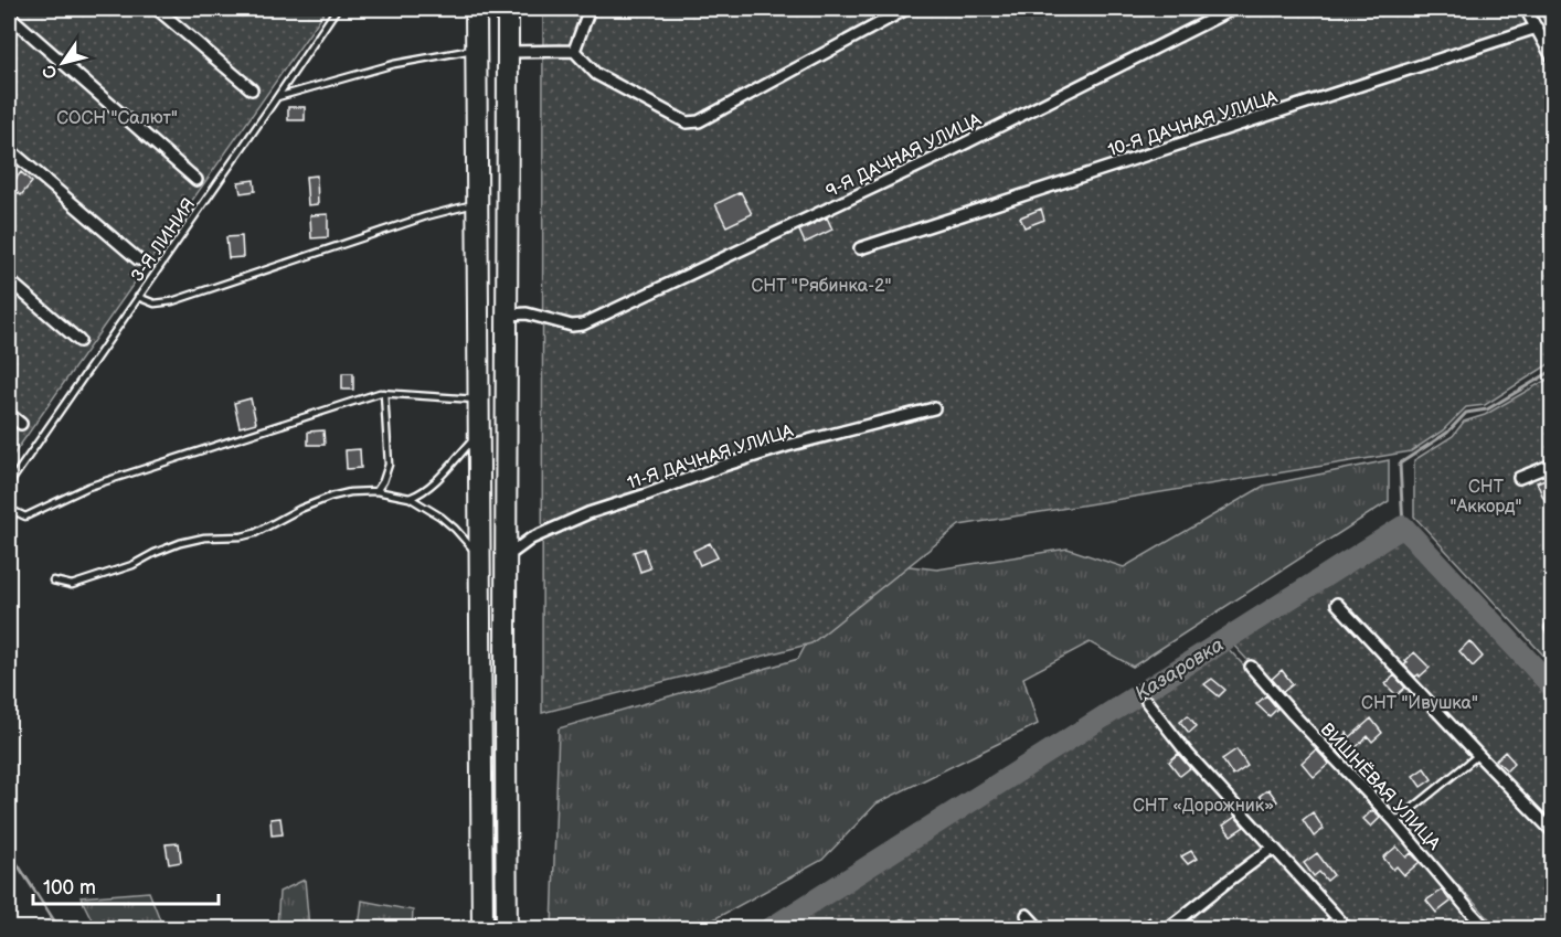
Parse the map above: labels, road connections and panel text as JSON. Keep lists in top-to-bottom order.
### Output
{
  "streets": {
    "street": [
      "10-Я ДАЧНАЯ УЛИЦА",
      "9-Я ДАЧНАЯ УЛИЦА",
      "11-Я ДАЧНАЯ УЛИЦА",
      "ВИШНЁВАЯ УЛИЦА"
    ],
    "lane": ["3-Я ЛИНИЯ"]
  },
  "water": ["Казаровка"],
  "parks": [
    "СОСН \"Салют\"",
    "СНТ \"Рябинка-2\"",
    "СНТ \"Аккорд\"",
    "СНТ \"Ивушка\"",
    "СНТ «Дорожник»"
  ],
  "scale_bar": "100 m",
  "north": "bottom left"
}
